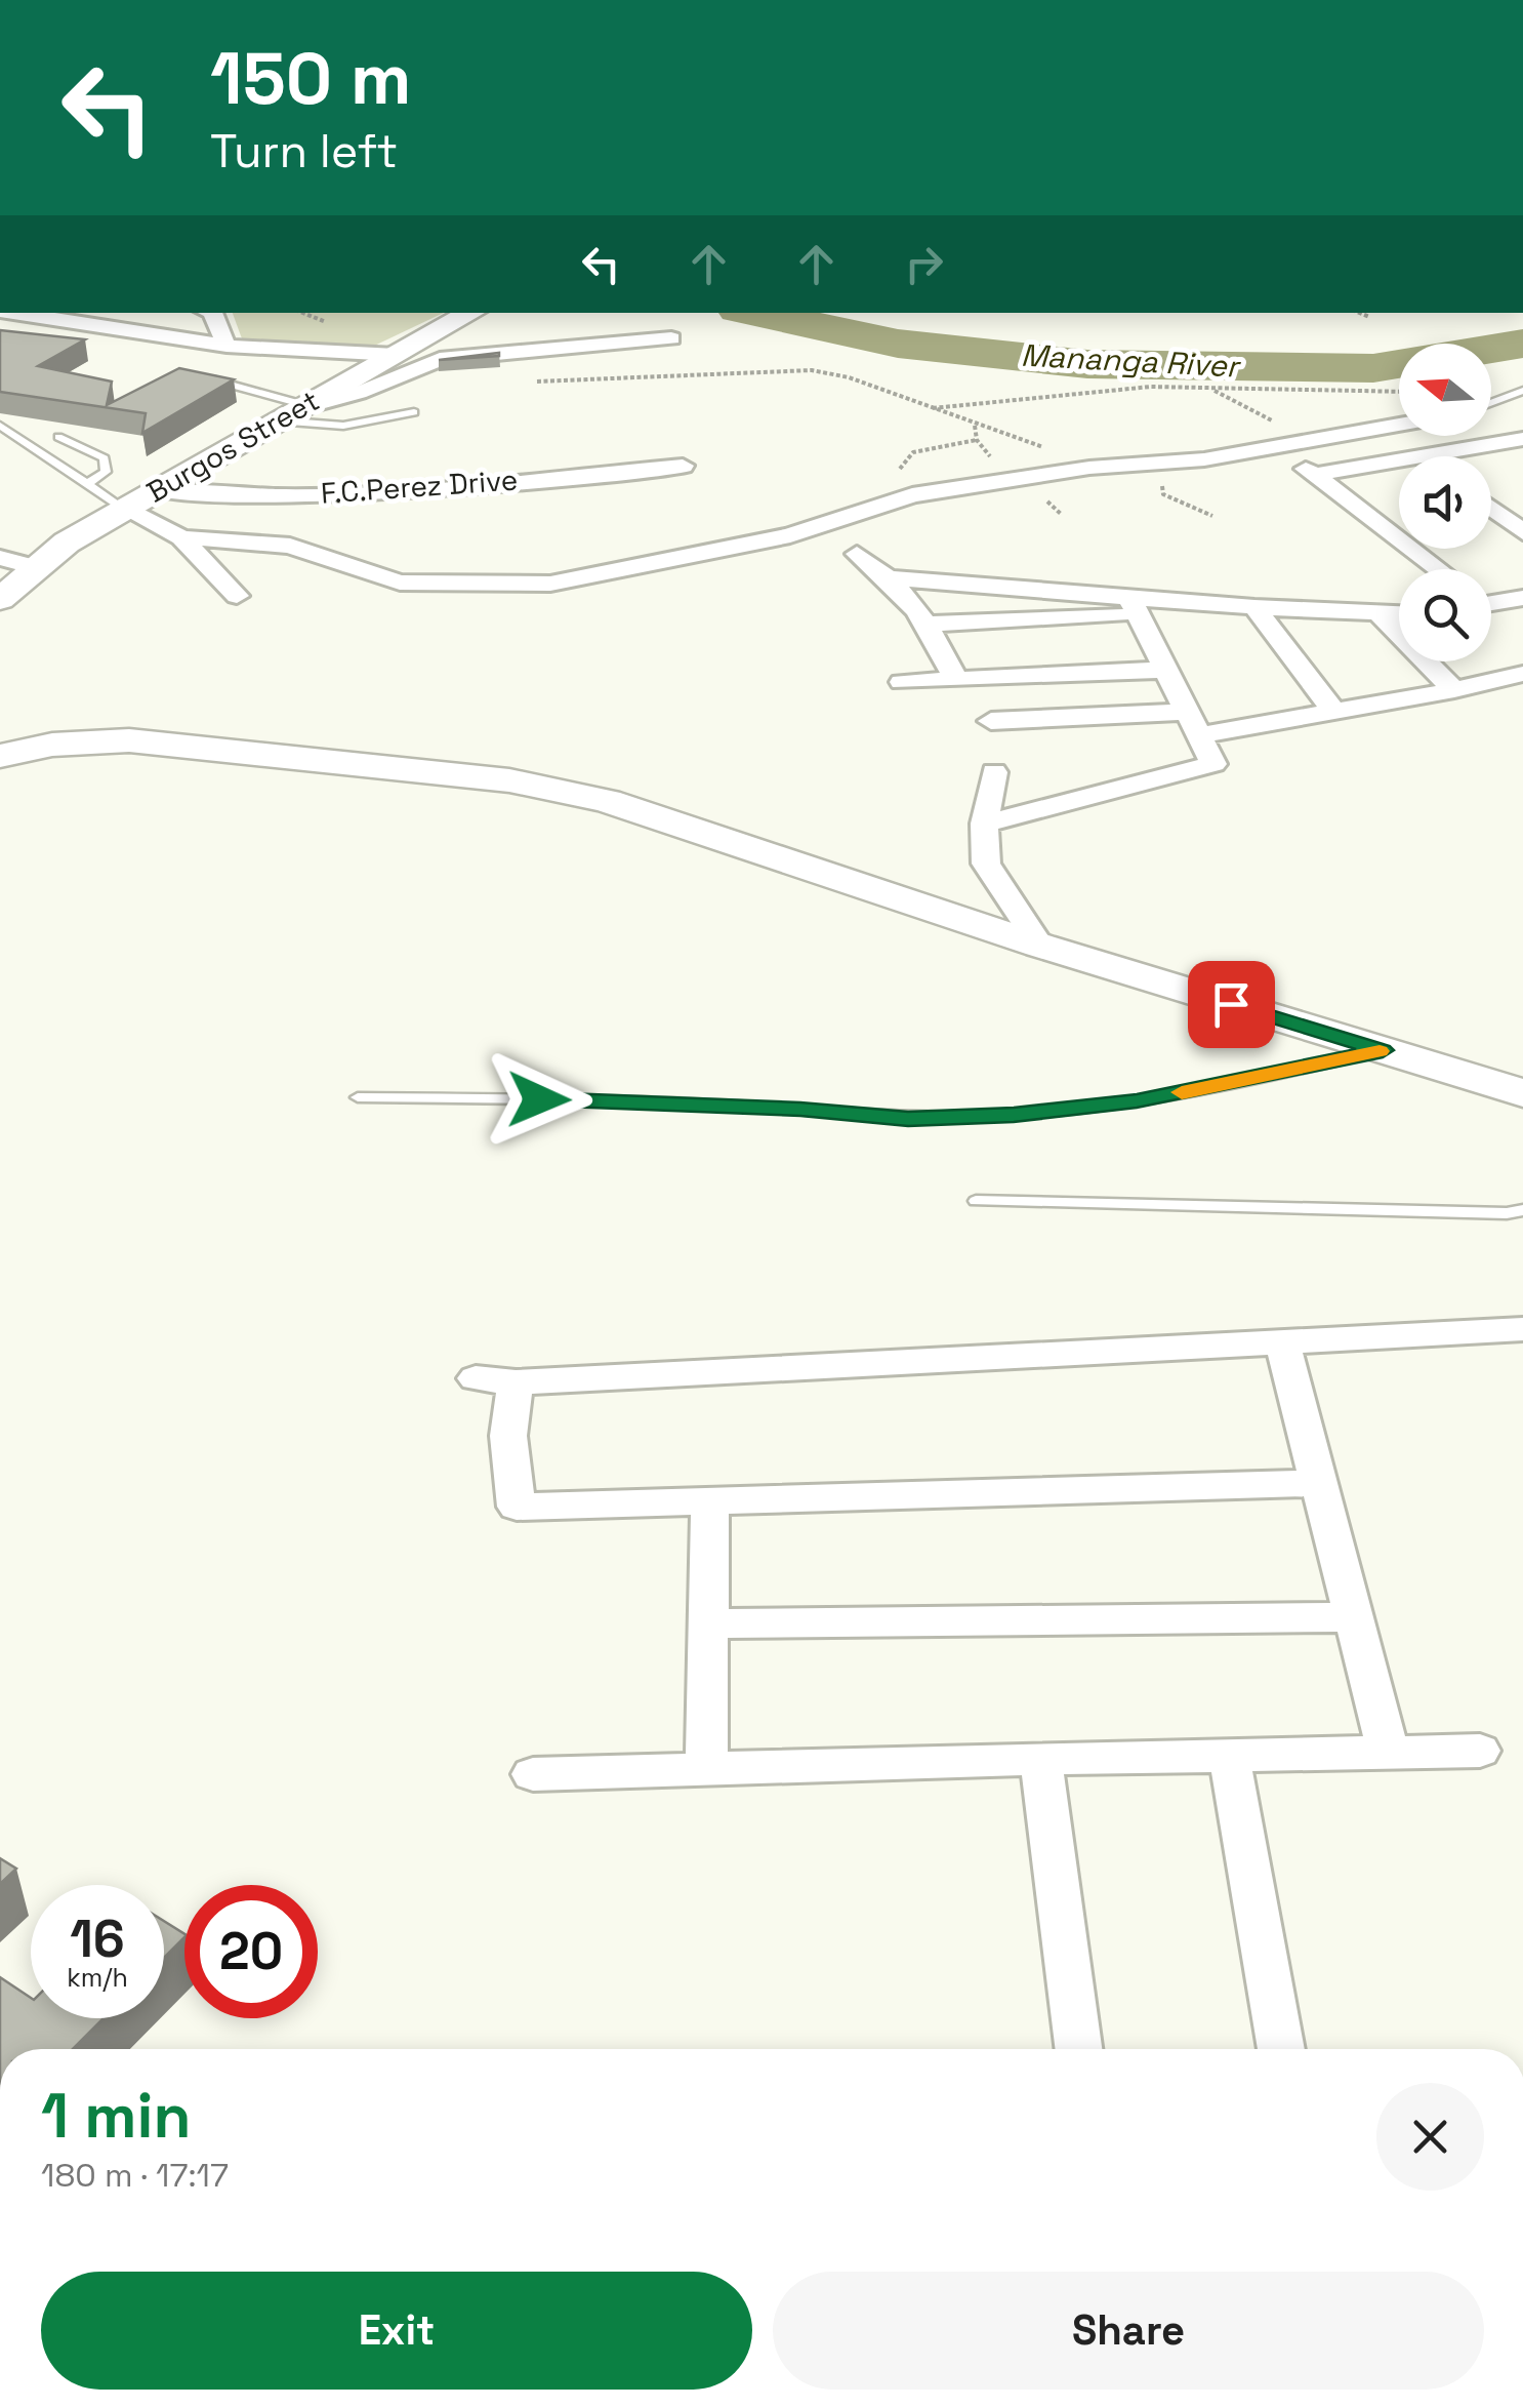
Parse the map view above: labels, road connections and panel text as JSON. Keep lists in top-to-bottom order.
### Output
{
  "streets": {
    "street": ["Burgos Street", "F.C.Perez Drive"]
  },
  "crossings": [
    ["Burgos Street", "F.C.Perez Drive"]
  ],
  "water": ["Mananga River"],
  "north": "left",
  "page": {
    "turn": ["150 m", "Turn left"],
    "speed": "16 km/h",
    "limit": "20",
    "heading": ["1 min", "180 m · 17:17"],
    "buttons": ["Exit", "Share"]
  }
}
